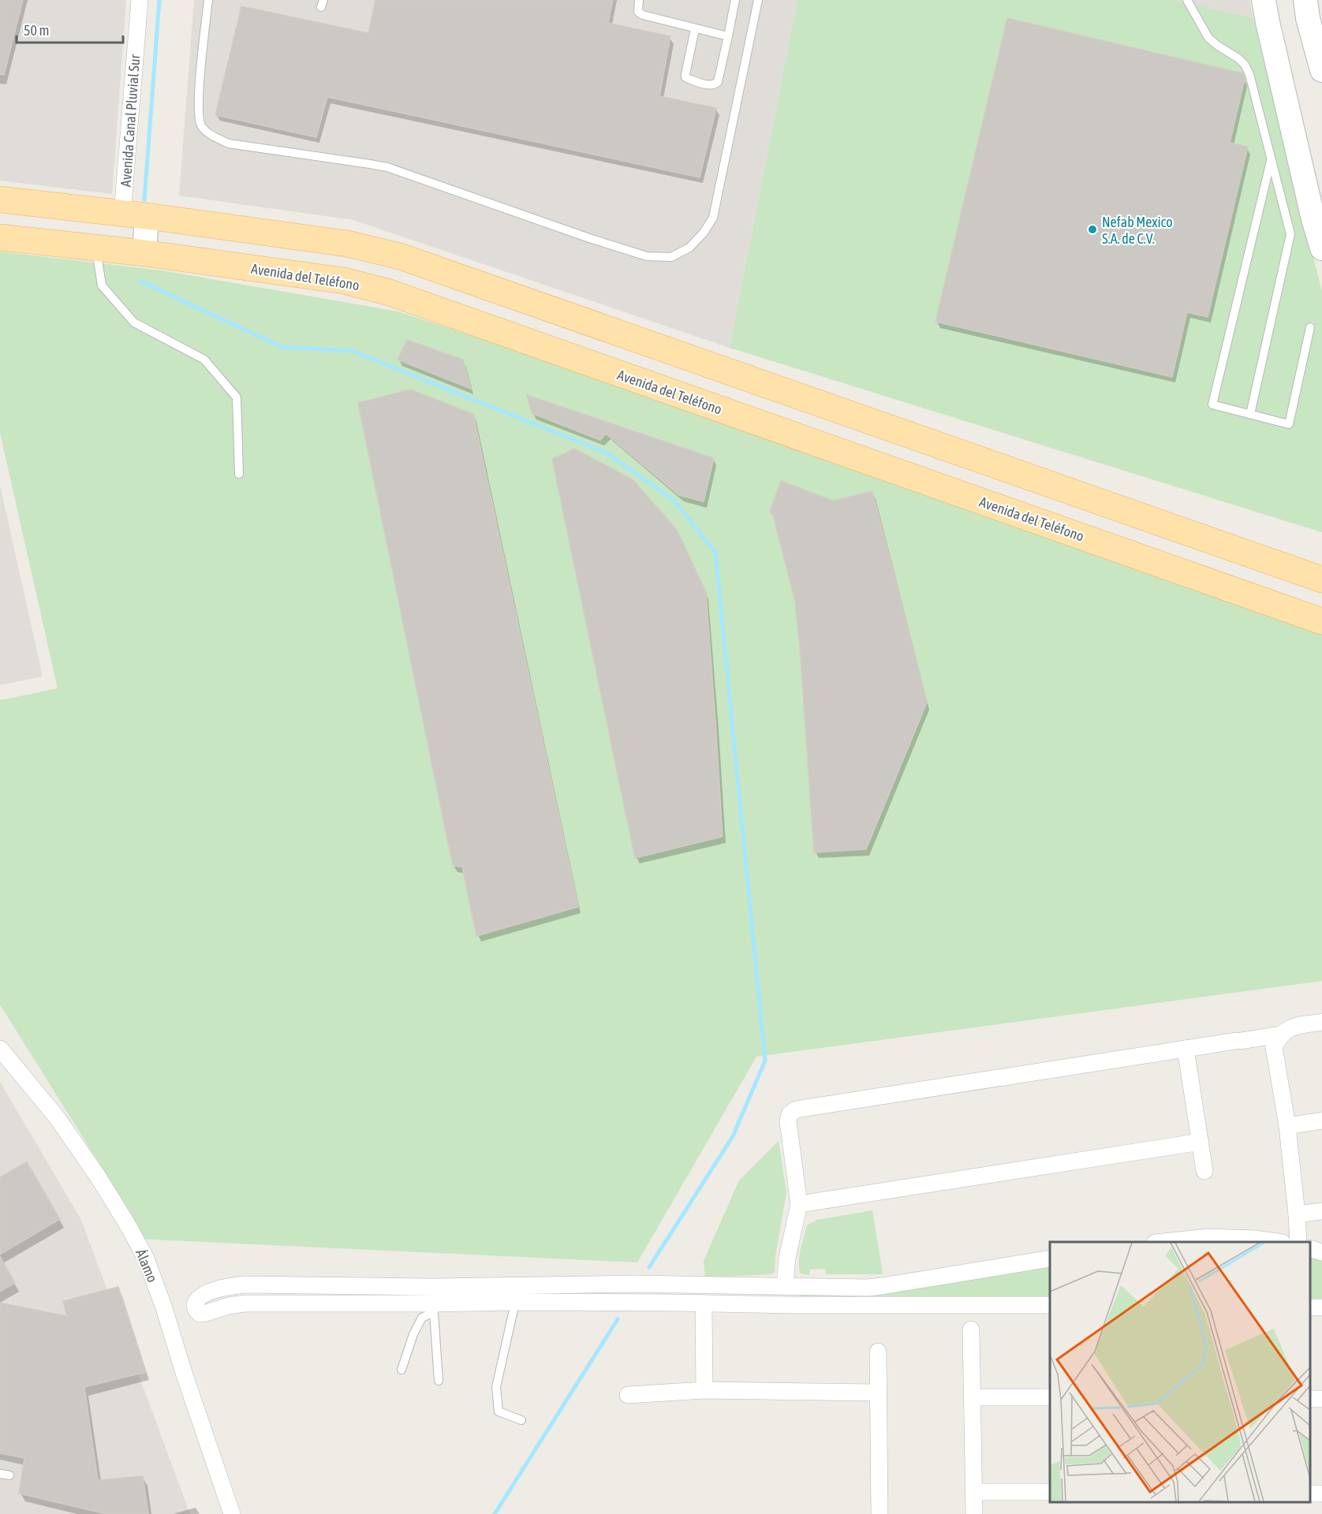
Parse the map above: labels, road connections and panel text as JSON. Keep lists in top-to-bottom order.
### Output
{
  "streets": {
    "main road": ["Avenida del Teléfono"],
    "street": ["Avenida Canal Pluvial Sur", "Álamo"]
  },
  "places": ["Nefab Mexico S.A. de C.V."],
  "scale_bar": "50 m"
}
